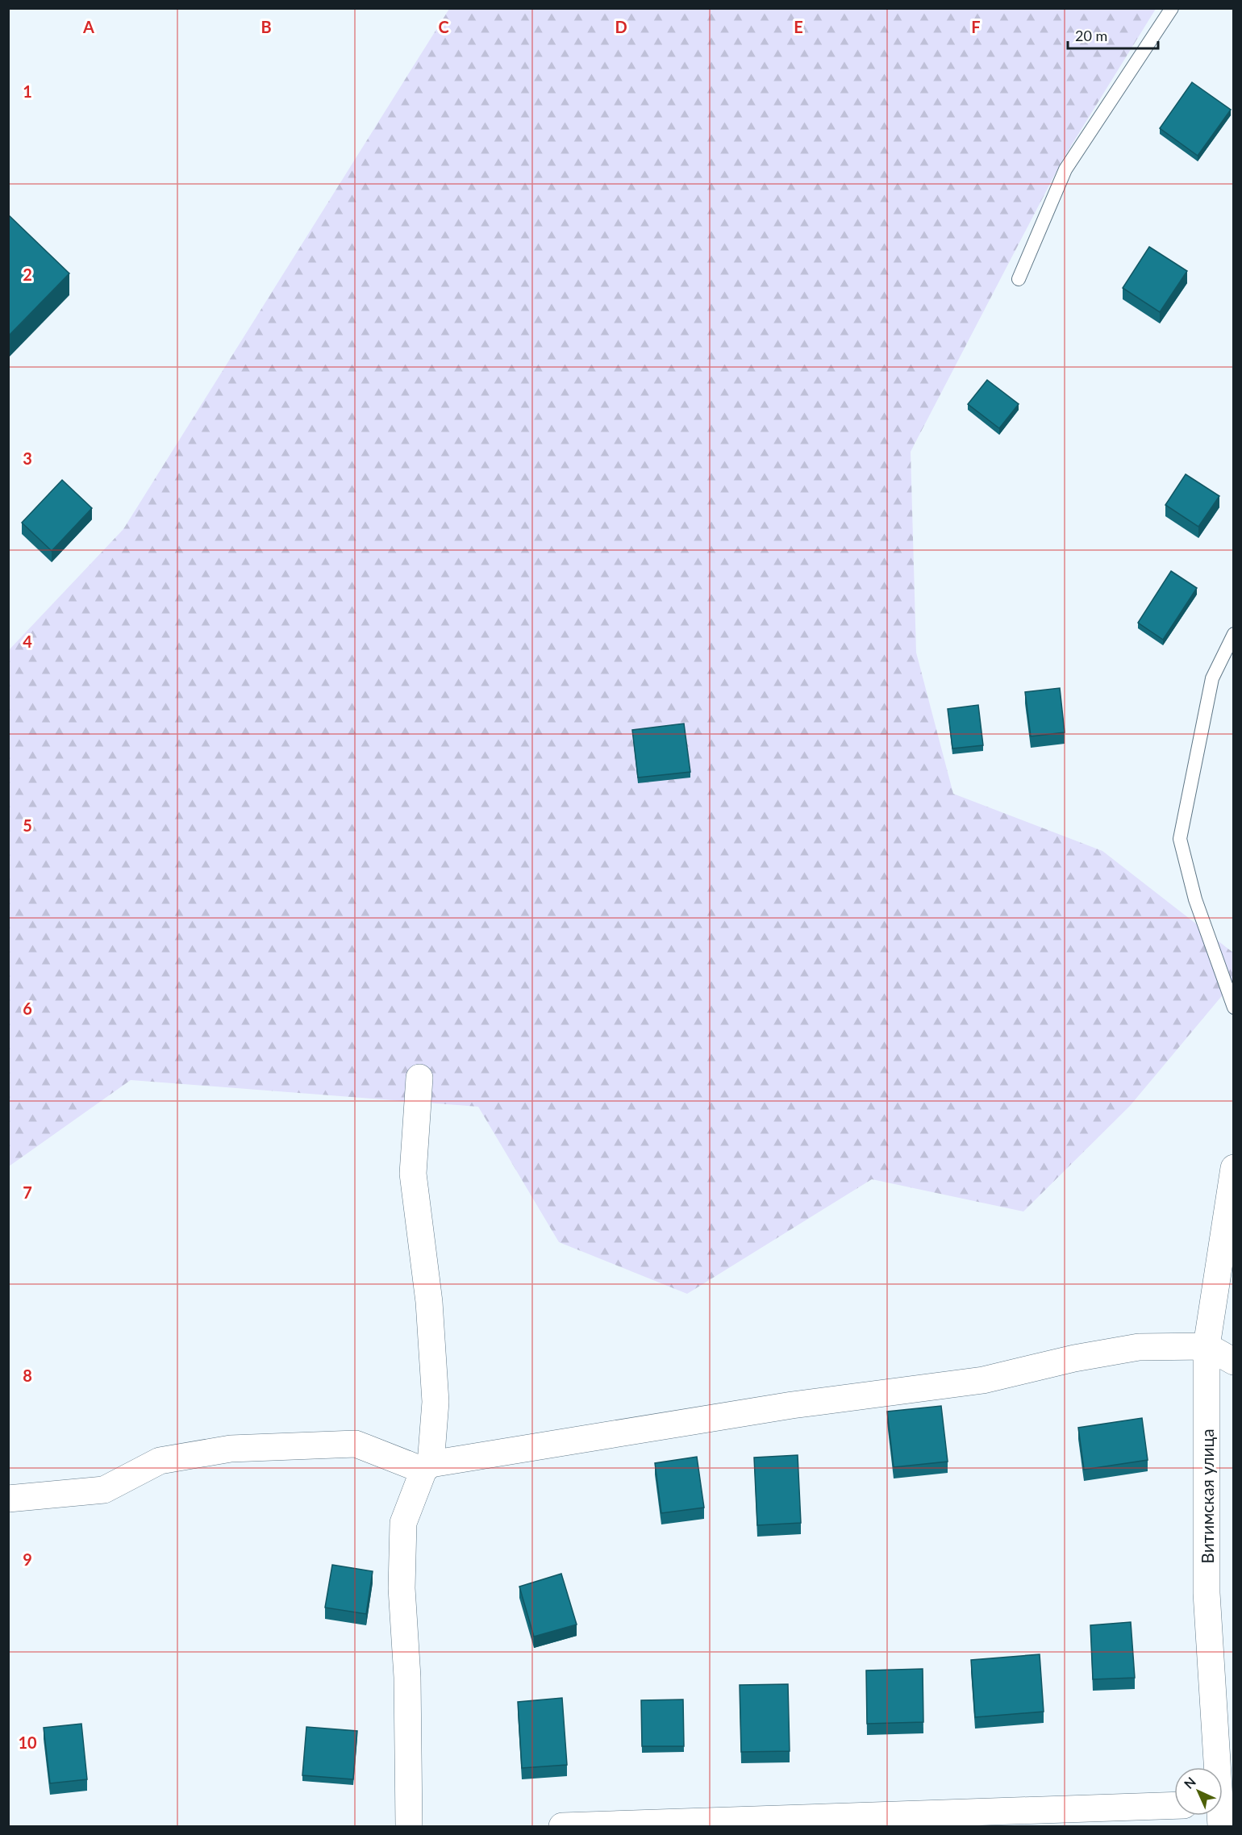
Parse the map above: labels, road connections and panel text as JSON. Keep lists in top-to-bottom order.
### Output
{
  "streets": {
    "street": ["Витимская улица"]
  },
  "scale_bar": "20 m",
  "north": "top left",
  "grid": {
    "columns": [
      "A",
      "B",
      "C",
      "D",
      "E",
      "F"
    ],
    "rows": [
      "1",
      "2",
      "3",
      "4",
      "5",
      "6",
      "7",
      "8",
      "9",
      "10"
    ]
  }
}
